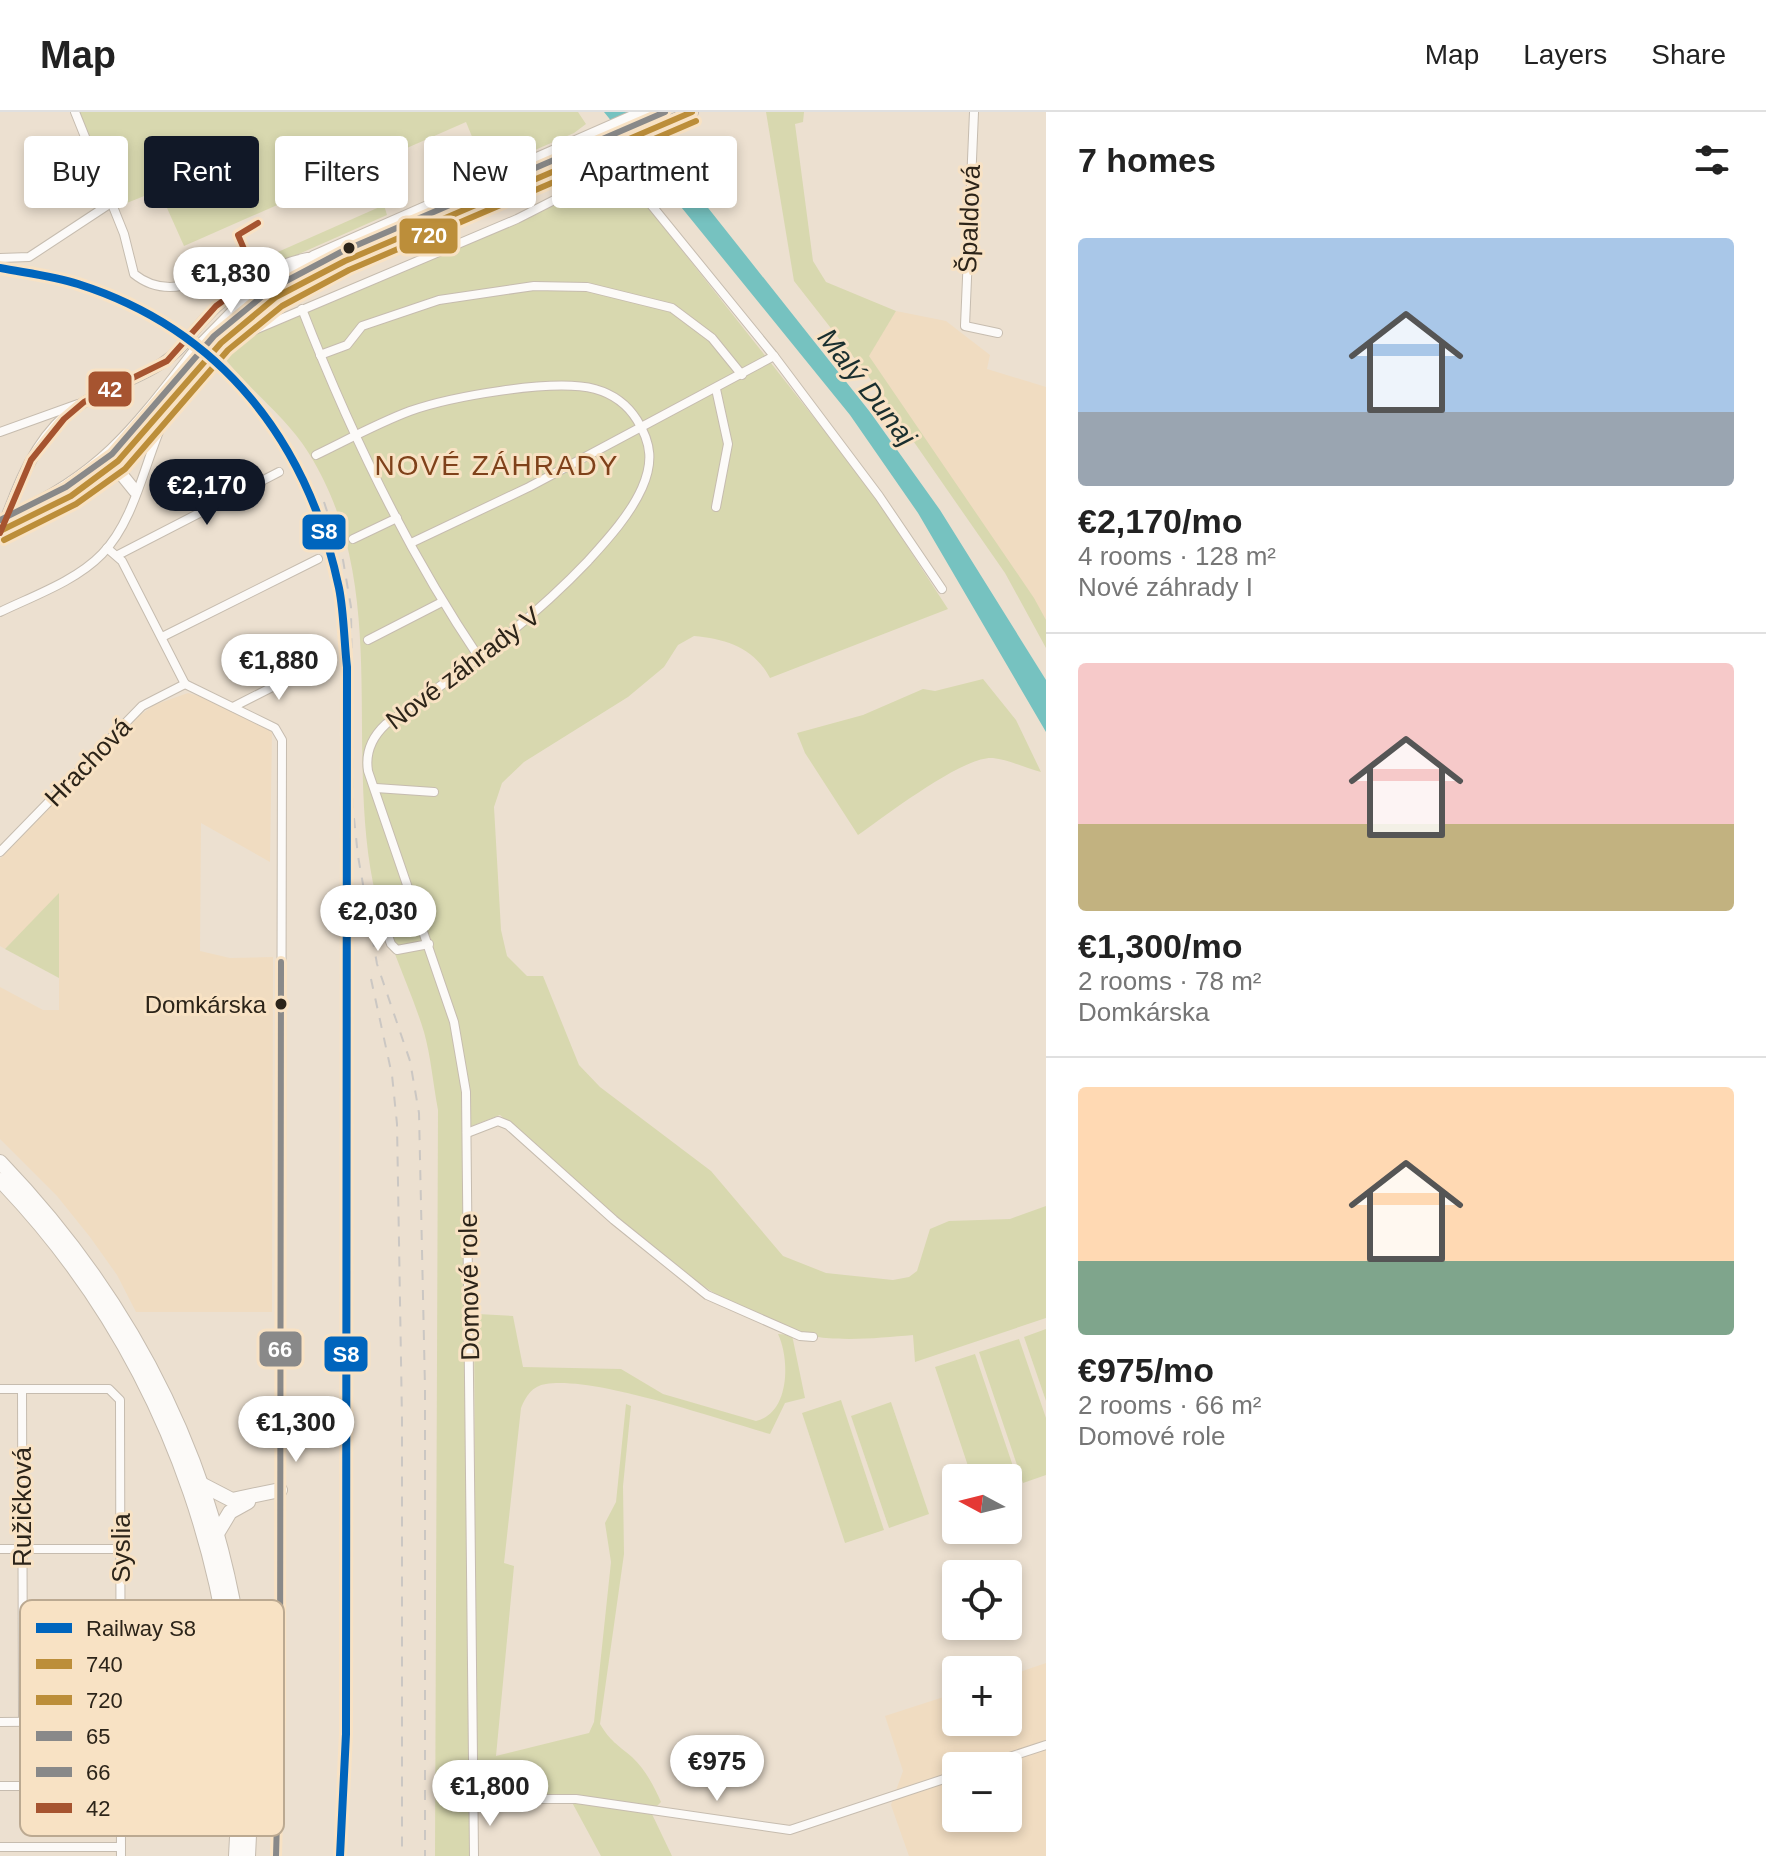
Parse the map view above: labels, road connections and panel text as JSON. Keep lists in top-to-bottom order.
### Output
{
  "streets": {
    "street": [
      "Špaldová",
      "Nové záhrady V",
      "Hrachová",
      "Domové role",
      "Ružičková",
      "Syslia"
    ]
  },
  "crossings": [
    ["Nové záhrady V", "Domové role"],
    ["Ružičková", "Syslia"]
  ],
  "districts": ["NOVÉ ZÁHRADY"],
  "water": ["Malý Dunaj"],
  "places": ["Domkárska"],
  "lines": [
    "transit line 740",
    "transit line 65",
    "transit line 720",
    "transit line 42",
    "rail line S8",
    "transit line 66"
  ],
  "legend": [
    "Railway S8",
    "740",
    "720",
    "65",
    "66",
    "42"
  ],
  "north": "left",
  "page": {
    "header": "Map",
    "nav": ["Map", "Layers", "Share"],
    "heading": "7 homes",
    "chip": [
      "Buy",
      "Rent",
      "Filters",
      "New",
      "Apartment"
    ],
    "list": [
      {
        "name": "€2,170/mo",
        "note": "4 rooms · 128 m² · Nové záhrady I"
      },
      {
        "name": "€1,300/mo",
        "note": "2 rooms · 78 m² · Domkárska"
      },
      {
        "name": "€975/mo",
        "note": "2 rooms · 66 m² · Domové role"
      }
    ],
    "price": [
      "€1,830",
      "€2,170",
      "€1,880",
      "€2,030",
      "€1,300",
      "€975",
      "€1,800"
    ],
    "map_buttons": ["+", "−"]
  }
}
